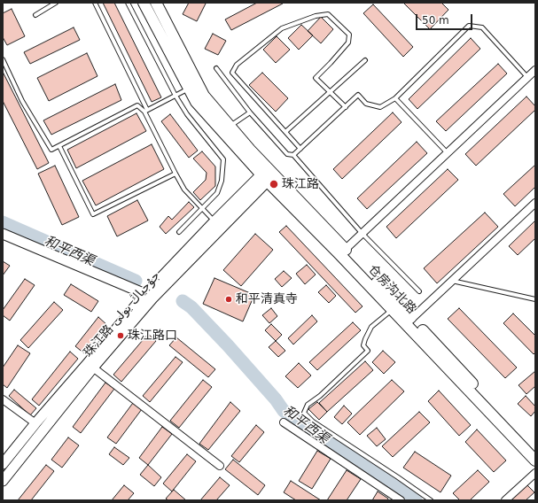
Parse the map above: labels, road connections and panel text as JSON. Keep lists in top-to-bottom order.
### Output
{
  "streets": {
    "main road": ["仓房沟北路"],
    "street": ["珠江路 جۇجياڭ يولى"]
  },
  "crossings": [
    ["仓房沟北路", "珠江路 جۇجياڭ يولى"]
  ],
  "water": ["和平西渠"],
  "places": ["珠江路", "和平清真寺", "珠江路口"],
  "scale_bar": "50 m"
}
